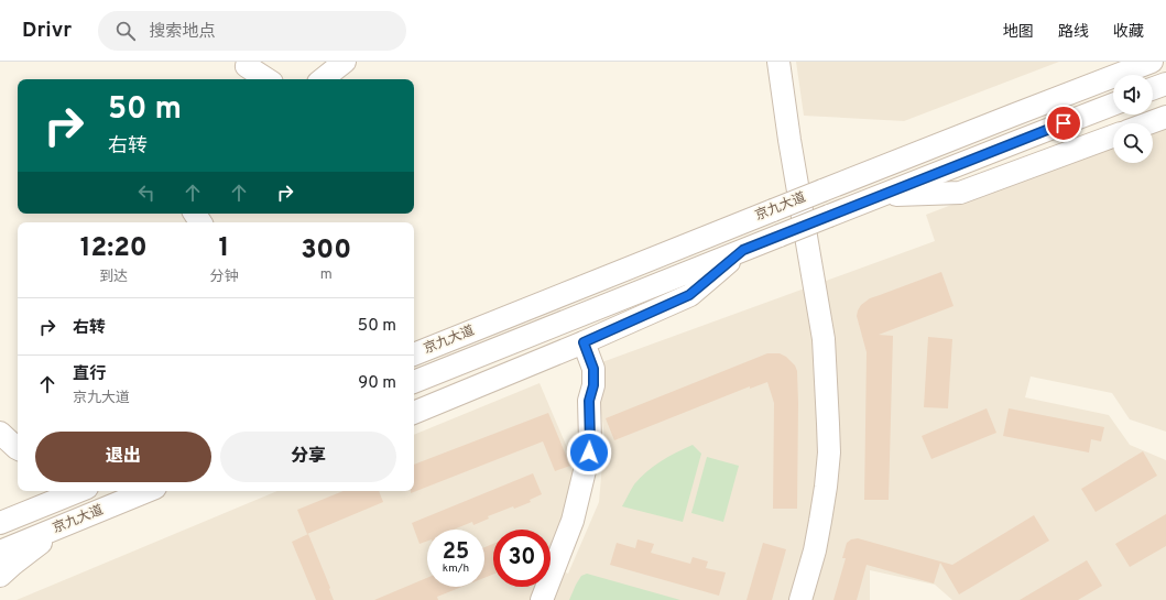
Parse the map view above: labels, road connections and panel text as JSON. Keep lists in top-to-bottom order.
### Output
{
  "streets": {
    "street": ["京九大道"]
  },
  "page": {
    "header": "Drivr",
    "search": "搜索地点",
    "nav": ["地图", "路线", "收藏"],
    "turn": ["50 m", "右转"],
    "eta": [
      "12:20",
      "到达",
      "1",
      "分钟",
      "300",
      "m"
    ],
    "list": [
      {
        "name": "右转",
        "value": "50 m"
      },
      {
        "name": "直行",
        "note": "京九大道",
        "value": "90 m"
      }
    ],
    "buttons": ["退出", "分享"],
    "speed": "25 km/h",
    "limit": "30"
  }
}
